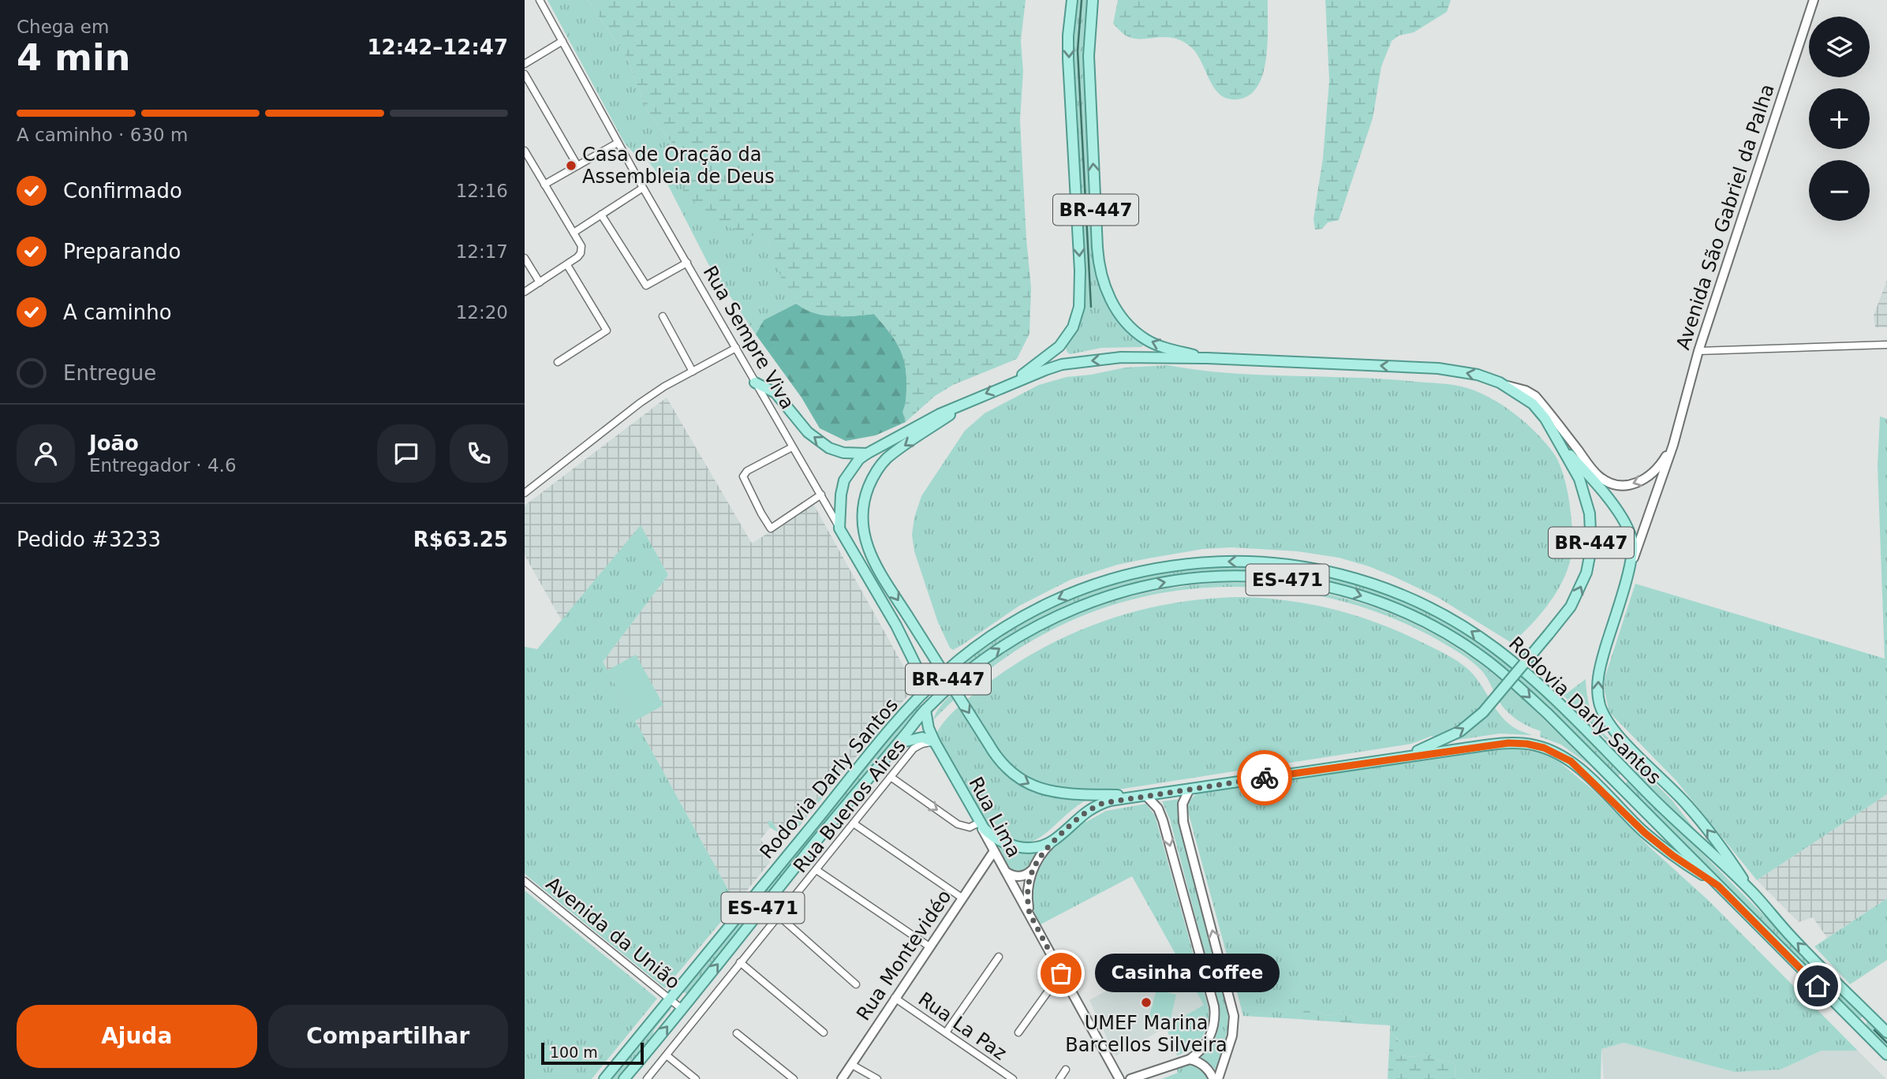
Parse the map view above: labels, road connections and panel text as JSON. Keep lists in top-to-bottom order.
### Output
{
  "streets": {
    "main road": [
      "BR-447",
      "Rua Sempre Viva",
      "ES-471",
      "Rodovia Darly Santos",
      "Rua Lima"
    ],
    "street": [
      "Avenida São Gabriel da Palha",
      "Rua Buenos Aires",
      "Avenida da União",
      "Rua Montevidéo",
      "Rua La Paz"
    ]
  },
  "crossings": [
    ["BR-447", "Avenida São Gabriel da Palha"],
    ["BR-447", "Rua Sempre Viva"],
    ["BR-447", "Rodovia Darly Santos"],
    ["Rua Sempre Viva", "Rodovia Darly Santos"],
    ["Rodovia Darly Santos", "Rua Lima"],
    ["Rodovia Darly Santos", "Avenida da União"],
    ["Rua Buenos Aires", "Rua Lima"],
    ["Rua Lima", "Rua Montevidéo"],
    ["Rua Montevidéo", "Rua La Paz"]
  ],
  "places": ["Casa de Oração da Assembleia de Deus", "Casinha Coffee", "UMEF Marina Barcellos Silveira"],
  "scale_bar": "100 m",
  "page": {
    "heading": ["4 min", "Chega em", "12:42–12:47"],
    "panel": [
      "João",
      "Entregador · 4.6",
      "Pedido #3233",
      "R$63.25"
    ],
    "map_buttons": ["+", "−"],
    "bar": "A caminho · 630 m",
    "list": [
      ["Confirmado", "12:16"],
      ["Preparando", "12:17"],
      ["A caminho", "12:20"],
      "Entregue"
    ],
    "bubble": "Casinha Coffee",
    "buttons": ["Ajuda", "Compartilhar"],
    "scale": "100 m"
  }
}
